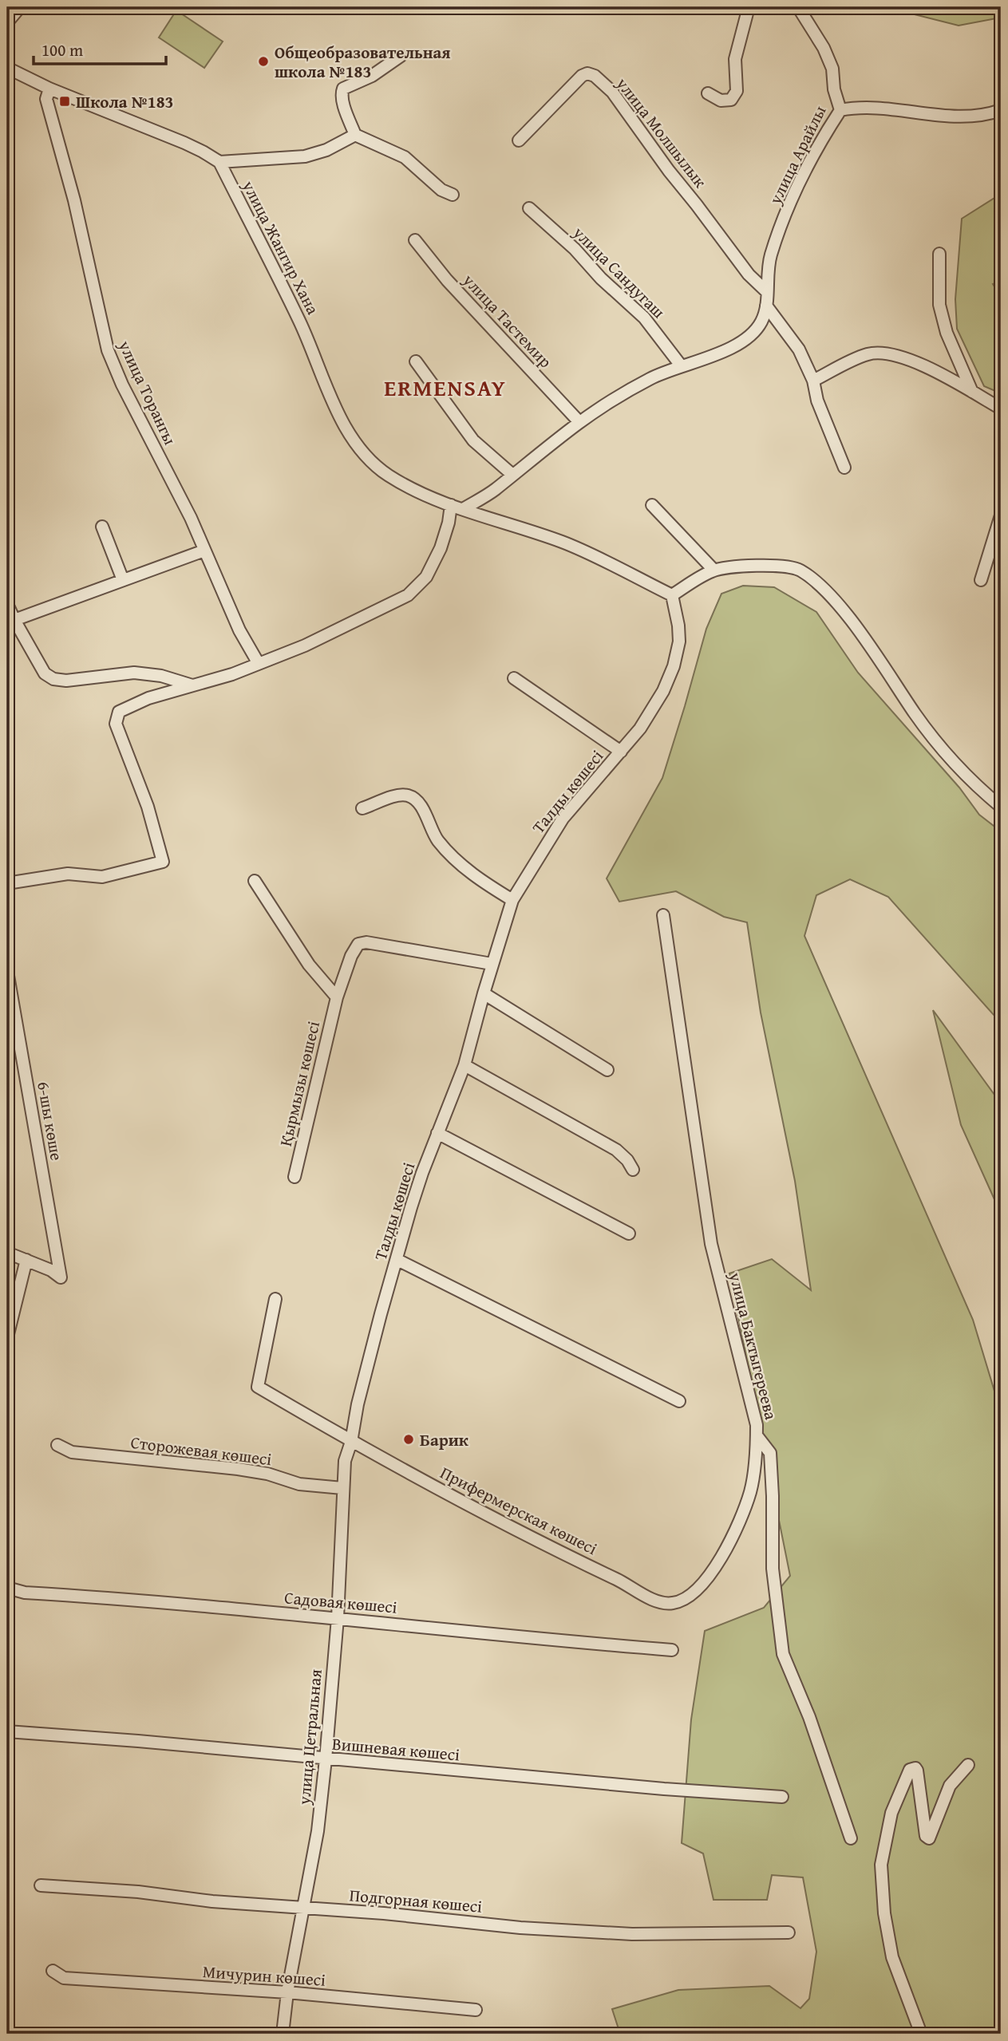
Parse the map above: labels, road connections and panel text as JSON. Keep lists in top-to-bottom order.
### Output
{
  "streets": {
    "street": [
      "улица Молшылык",
      "улица Арайлы",
      "улица Жангир Хана",
      "улица Сандугаш",
      "улица Тастемир",
      "улица Торангы",
      "Талды көшесі",
      "Қырмызы көшесі",
      "6-шы көше",
      "улица Бактыгереева",
      "Сторожевая көшесі",
      "Прифермерская көшесі",
      "Садовая көшесі",
      "улица Цетральная",
      "Вишневая көшесі",
      "Подгорная көшесі",
      "Мичурин көшесі"
    ]
  },
  "crossings": [
    ["улица Молшылык", "улица Арайлы"],
    ["улица Жангир Хана", "Талды көшесі"],
    ["Талды көшесі", "Қырмызы көшесі"],
    ["Талды көшесі", "Прифермерская көшесі"],
    ["Талды көшесі", "улица Цетральная"],
    ["улица Бактыгереева", "Прифермерская көшесі"],
    ["Сторожевая көшесі", "улица Цетральная"],
    ["Прифермерская көшесі", "улица Цетральная"],
    ["Садовая көшесі", "улица Цетральная"],
    ["улица Цетральная", "Вишневая көшесі"],
    ["улица Цетральная", "Подгорная көшесі"],
    ["улица Цетральная", "Мичурин көшесі"]
  ],
  "districts": ["ERMENSAY"],
  "places": {
    "other": ["Общеобразовательная школа №183", "Барик"],
    "transit": ["Школа №183"]
  },
  "scale_bar": "100 m"
}
